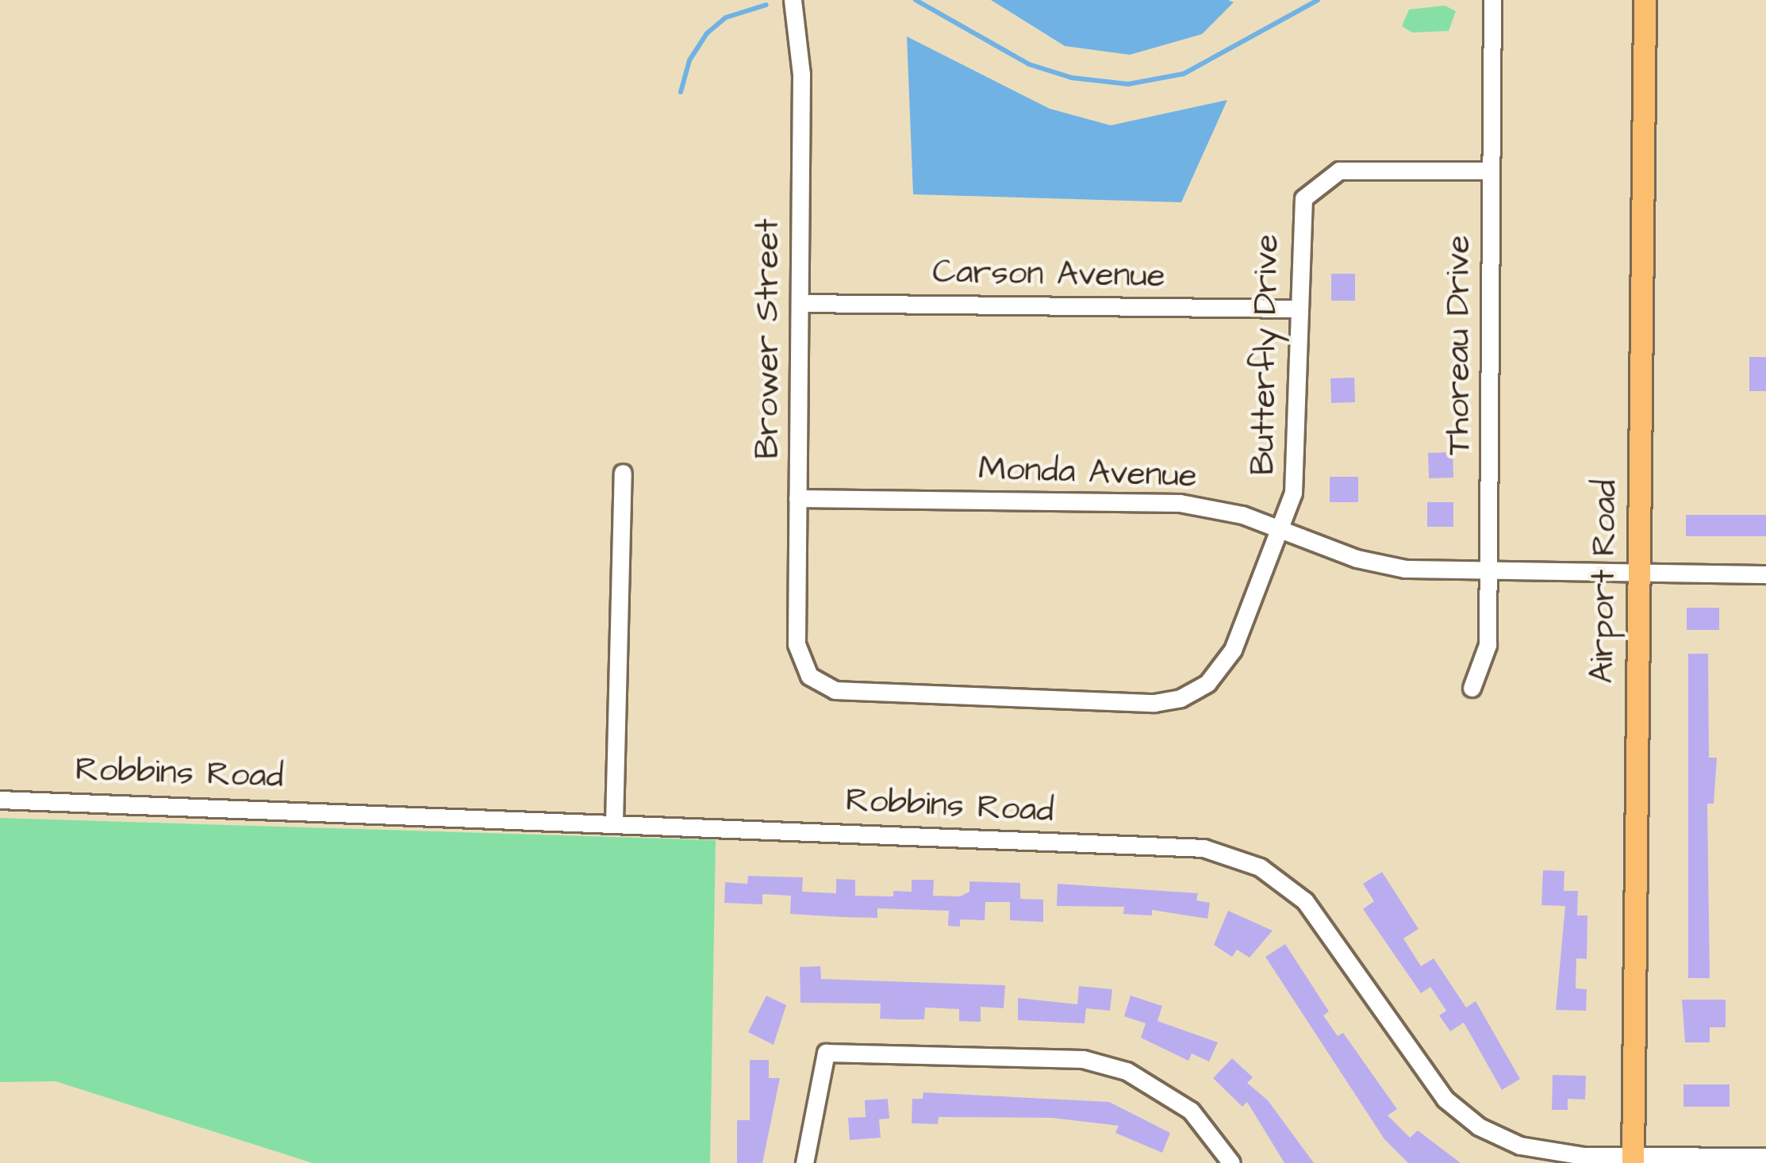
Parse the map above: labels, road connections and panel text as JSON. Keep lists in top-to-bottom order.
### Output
{
  "streets": {
    "main road": ["Airport Road"],
    "street": [
      "Carson Avenue",
      "Brower Street",
      "Thoreau Drive",
      "Butterfly Drive",
      "Monda Avenue",
      "Robbins Road"
    ]
  },
  "crossings": [
    ["Carson Avenue", "Brower Street"],
    ["Carson Avenue", "Butterfly Drive"],
    ["Brower Street", "Butterfly Drive"],
    ["Brower Street", "Monda Avenue"],
    ["Thoreau Drive", "Butterfly Drive"],
    ["Thoreau Drive", "Monda Avenue"],
    ["Butterfly Drive", "Monda Avenue"],
    ["Monda Avenue", "Airport Road"],
    ["Airport Road", "Robbins Road"]
  ]
}
